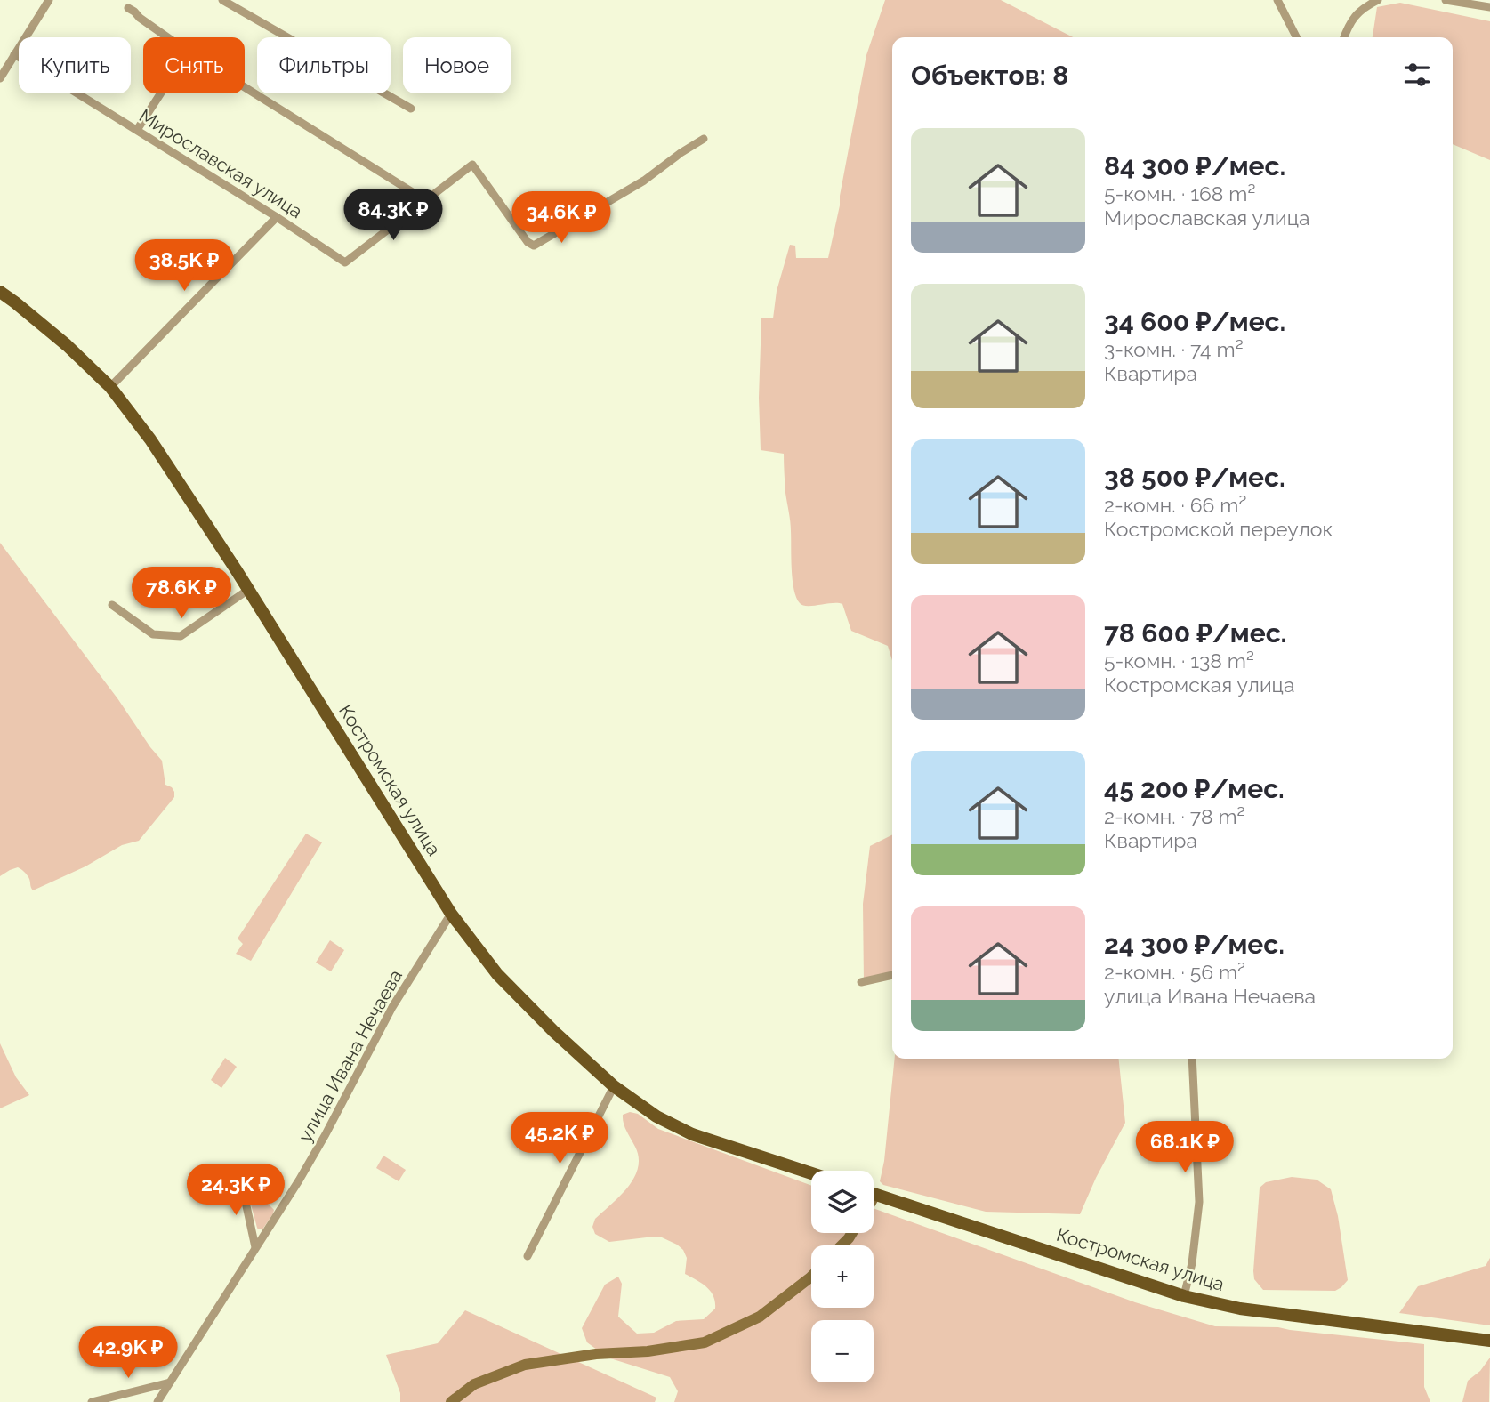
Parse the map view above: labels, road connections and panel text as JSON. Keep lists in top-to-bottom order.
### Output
{
  "streets": {
    "main road": ["Костромская улица"],
    "street": ["Мирославская улица", "улица Ивана Нечаева"]
  },
  "crossings": [
    ["Костромская улица", "улица Ивана Нечаева"]
  ],
  "page": {
    "chip": [
      "Купить",
      "Снять",
      "Фильтры",
      "Новое"
    ],
    "heading": "Объектов: 8",
    "list": [
      {
        "name": "84 300 ₽/мес.",
        "note": "5-комн. · 168 m² · Мирославская улица"
      },
      {
        "name": "34 600 ₽/мес.",
        "note": "3-комн. · 74 m² · Квартира"
      },
      {
        "name": "38 500 ₽/мес.",
        "note": "2-комн. · 66 m² · Костромской переулок"
      },
      {
        "name": "78 600 ₽/мес.",
        "note": "5-комн. · 138 m² · Костромская улица"
      },
      {
        "name": "45 200 ₽/мес.",
        "note": "2-комн. · 78 m² · Квартира"
      },
      {
        "name": "24 300 ₽/мес.",
        "note": "2-комн. · 56 m² · улица Ивана Нечаева"
      }
    ],
    "price": [
      "84.3K ₽",
      "34.6K ₽",
      "38.5K ₽",
      "78.6K ₽",
      "45.2K ₽",
      "68.1K ₽",
      "24.3K ₽",
      "42.9K ₽"
    ],
    "map_buttons": ["+", "−"]
  }
}
